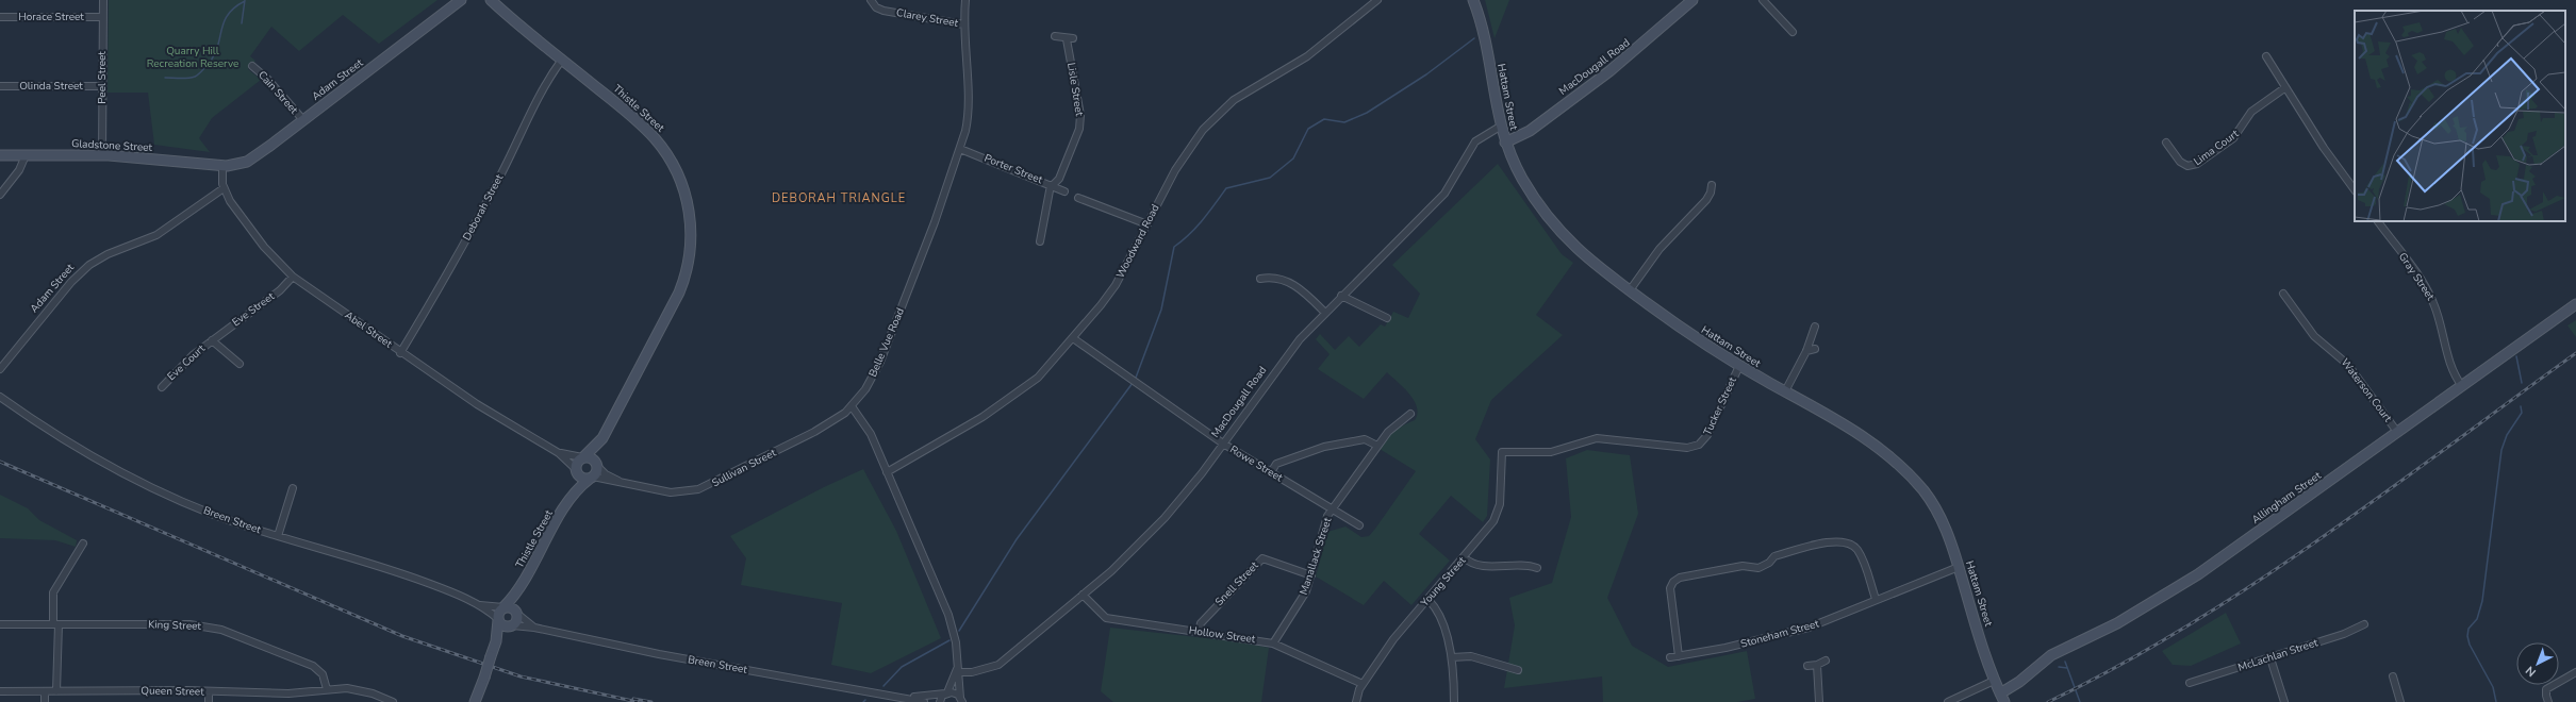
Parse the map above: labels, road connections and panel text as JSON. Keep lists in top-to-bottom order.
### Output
{
  "streets": {
    "street": [
      "Horace Street",
      "Clarey Street",
      "MacDougall Road",
      "Peel Street",
      "Adam Street",
      "Olinda Street",
      "Lisle Street",
      "Cain Street",
      "Hattam Street",
      "Thistle Street",
      "Gladstone Street",
      "Lima Court",
      "Porter Street",
      "Deborah Street",
      "Woodward Road",
      "Gray Street",
      "Eve Street",
      "Abel Street",
      "Belle Vue Road",
      "Eve Court",
      "Waterson Court",
      "Tucker Street",
      "Rowe Street",
      "Sullivan Street",
      "Allingham Street",
      "Breen Street",
      "Manallack Street",
      "Young Street",
      "Snell Street",
      "King Street",
      "Stoneham Street",
      "Hollow Street",
      "McLachlan Street",
      "Queen Street"
    ]
  },
  "crossings": [
    ["Horace Street", "Peel Street"],
    ["Clarey Street", "Belle Vue Road"],
    ["MacDougall Road", "Hattam Street"],
    ["MacDougall Road", "Rowe Street"],
    ["MacDougall Road", "Hollow Street"],
    ["Peel Street", "Olinda Street"],
    ["Peel Street", "Gladstone Street"],
    ["Adam Street", "Cain Street"],
    ["Adam Street", "Gladstone Street"],
    ["Adam Street", "Abel Street"],
    ["Lisle Street", "Porter Street"],
    ["Hattam Street", "Tucker Street"],
    ["Hattam Street", "Allingham Street"],
    ["Hattam Street", "Stoneham Street"],
    ["Thistle Street", "Deborah Street"],
    ["Thistle Street", "Abel Street"],
    ["Thistle Street", "Sullivan Street"],
    ["Thistle Street", "Breen Street"],
    ["Gladstone Street", "Abel Street"],
    ["Porter Street", "Belle Vue Road"],
    ["Deborah Street", "Abel Street"],
    ["Woodward Road", "Rowe Street"],
    ["Gray Street", "Allingham Street"],
    ["Eve Street", "Abel Street"],
    ["Eve Street", "Eve Court"],
    ["Abel Street", "Sullivan Street"],
    ["Belle Vue Road", "Sullivan Street"],
    ["Waterson Court", "Allingham Street"],
    ["Tucker Street", "Young Street"],
    ["Rowe Street", "Manallack Street"],
    ["Manallack Street", "Snell Street"],
    ["Manallack Street", "Hollow Street"],
    ["Young Street", "Hollow Street"],
    ["Snell Street", "Hollow Street"],
    ["King Street", "Queen Street"]
  ],
  "districts": ["DEBORAH TRIANGLE"],
  "parks": ["Quarry Hill Recreation Reserve"],
  "north": "bottom left"
}
